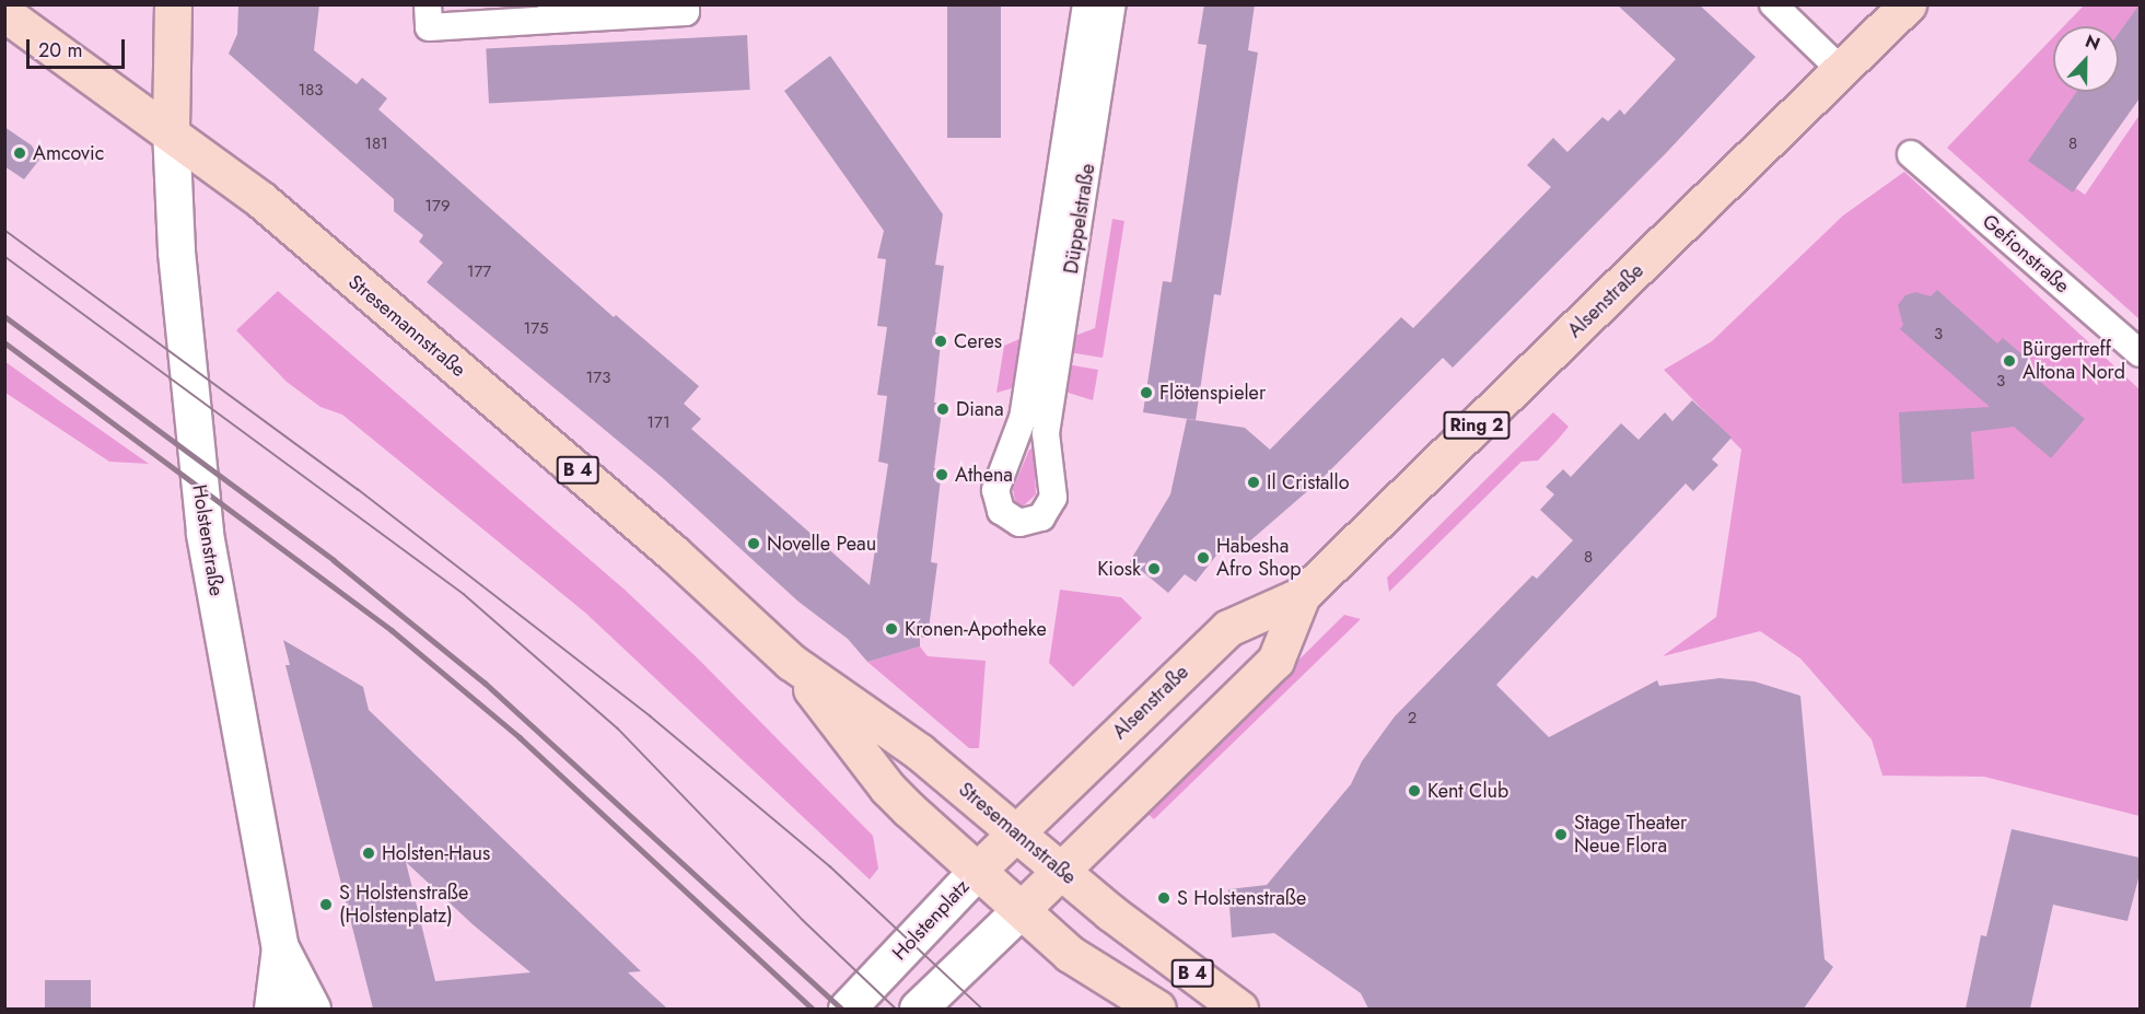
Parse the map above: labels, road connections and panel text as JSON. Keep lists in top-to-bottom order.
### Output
{
  "streets": {
    "main road": [
      "Alsenstraße",
      "Stresemannstraße",
      "Ring 2",
      "B 4",
      "Holstenstraße",
      "Holstenplatz"
    ],
    "street": ["Düppelstraße", "Gefionstraße"]
  },
  "crossings": [
    ["Alsenstraße", "Stresemannstraße"],
    ["Alsenstraße", "Ring 2"],
    ["Alsenstraße", "Holstenplatz"],
    ["Stresemannstraße", "Ring 2"],
    ["Stresemannstraße", "Holstenstraße"],
    ["Stresemannstraße", "Holstenplatz"]
  ],
  "places": [
    "Amcovic",
    "Ceres",
    "Bürgertreff Altona Nord",
    "Flötenspieler",
    "Diana",
    "Athena",
    "Il Cristallo",
    "Novelle Peau",
    "Habesha Afro Shop",
    "Kiosk",
    "Kronen-Apotheke",
    "Kent Club",
    "Stage Theater Neue Flora",
    "Holsten-Haus",
    "S Holstenstraße",
    "S Holstenstraße (Holstenplatz)"
  ],
  "house_numbers": [
    "183",
    "181",
    "8",
    "179",
    "177",
    "175",
    "3",
    "173",
    "3",
    "171",
    "8",
    "2"
  ],
  "scale_bar": "20 m",
  "north": "top"
}
